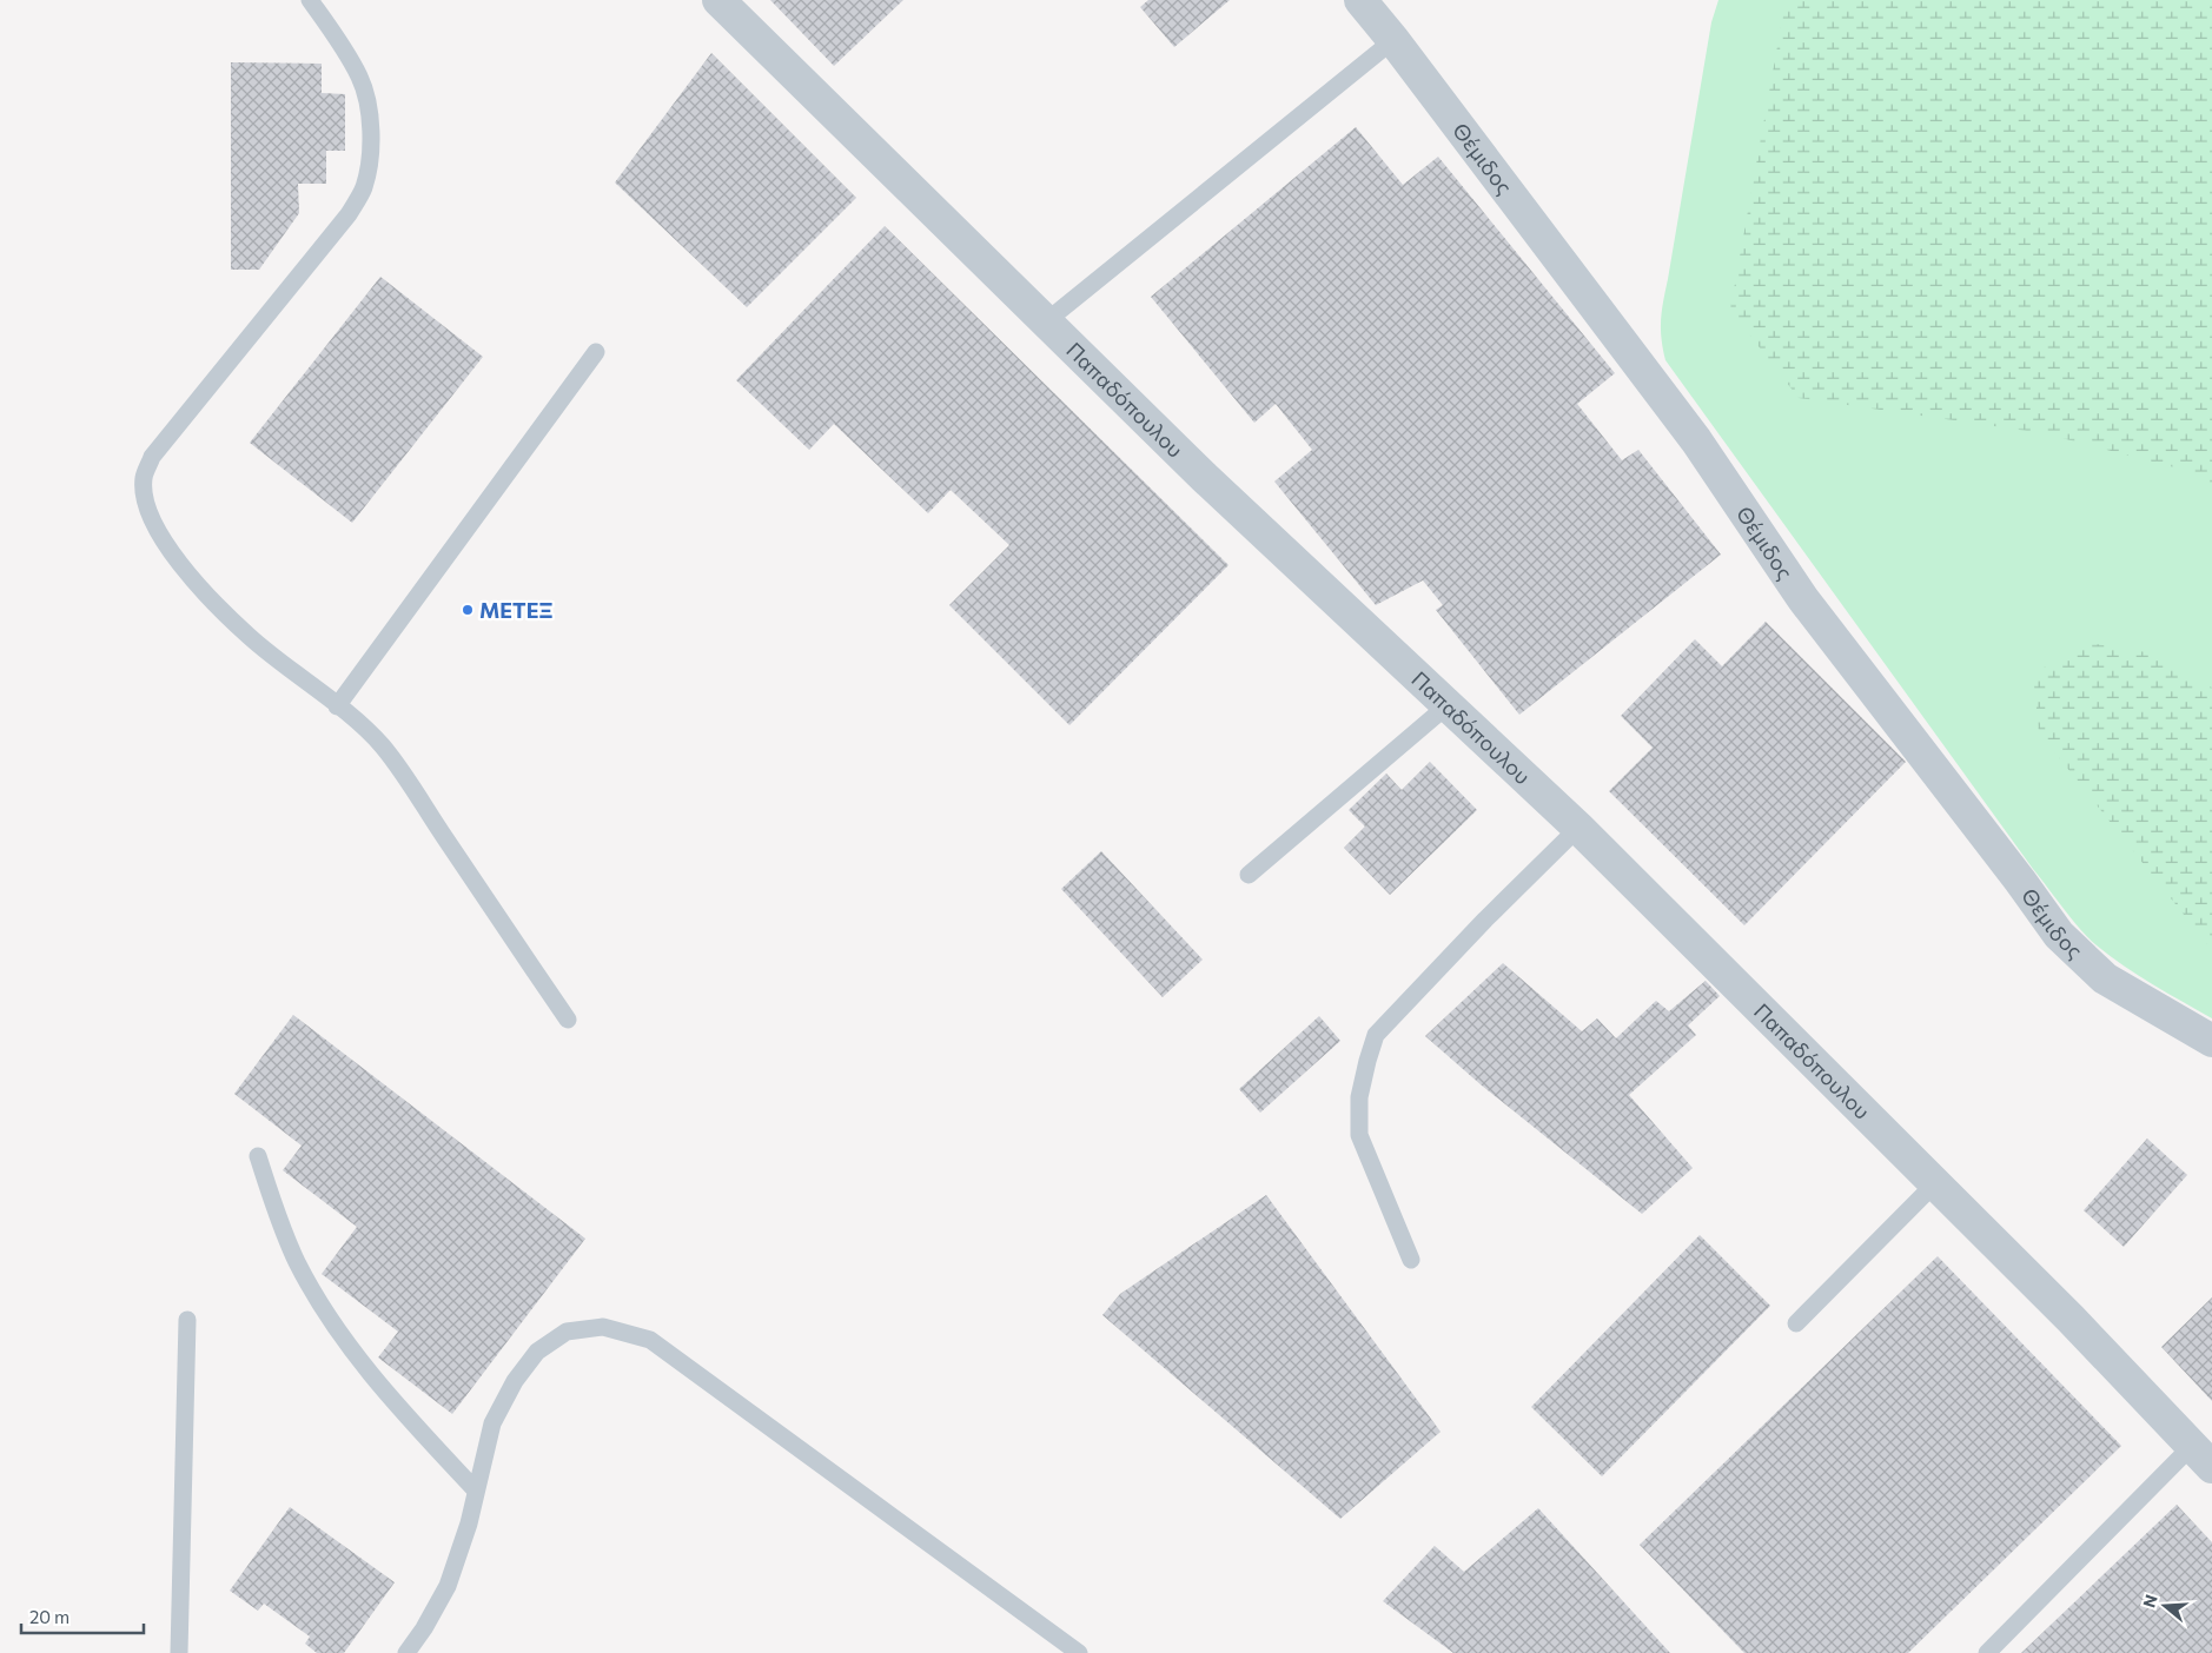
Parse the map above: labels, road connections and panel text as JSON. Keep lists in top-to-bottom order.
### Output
{
  "streets": {
    "street": ["Θέμιδος", "Παπαδόπουλου"]
  },
  "places": ["ΜΕΤΕΞ"],
  "scale_bar": "20 m",
  "north": "left"
}
